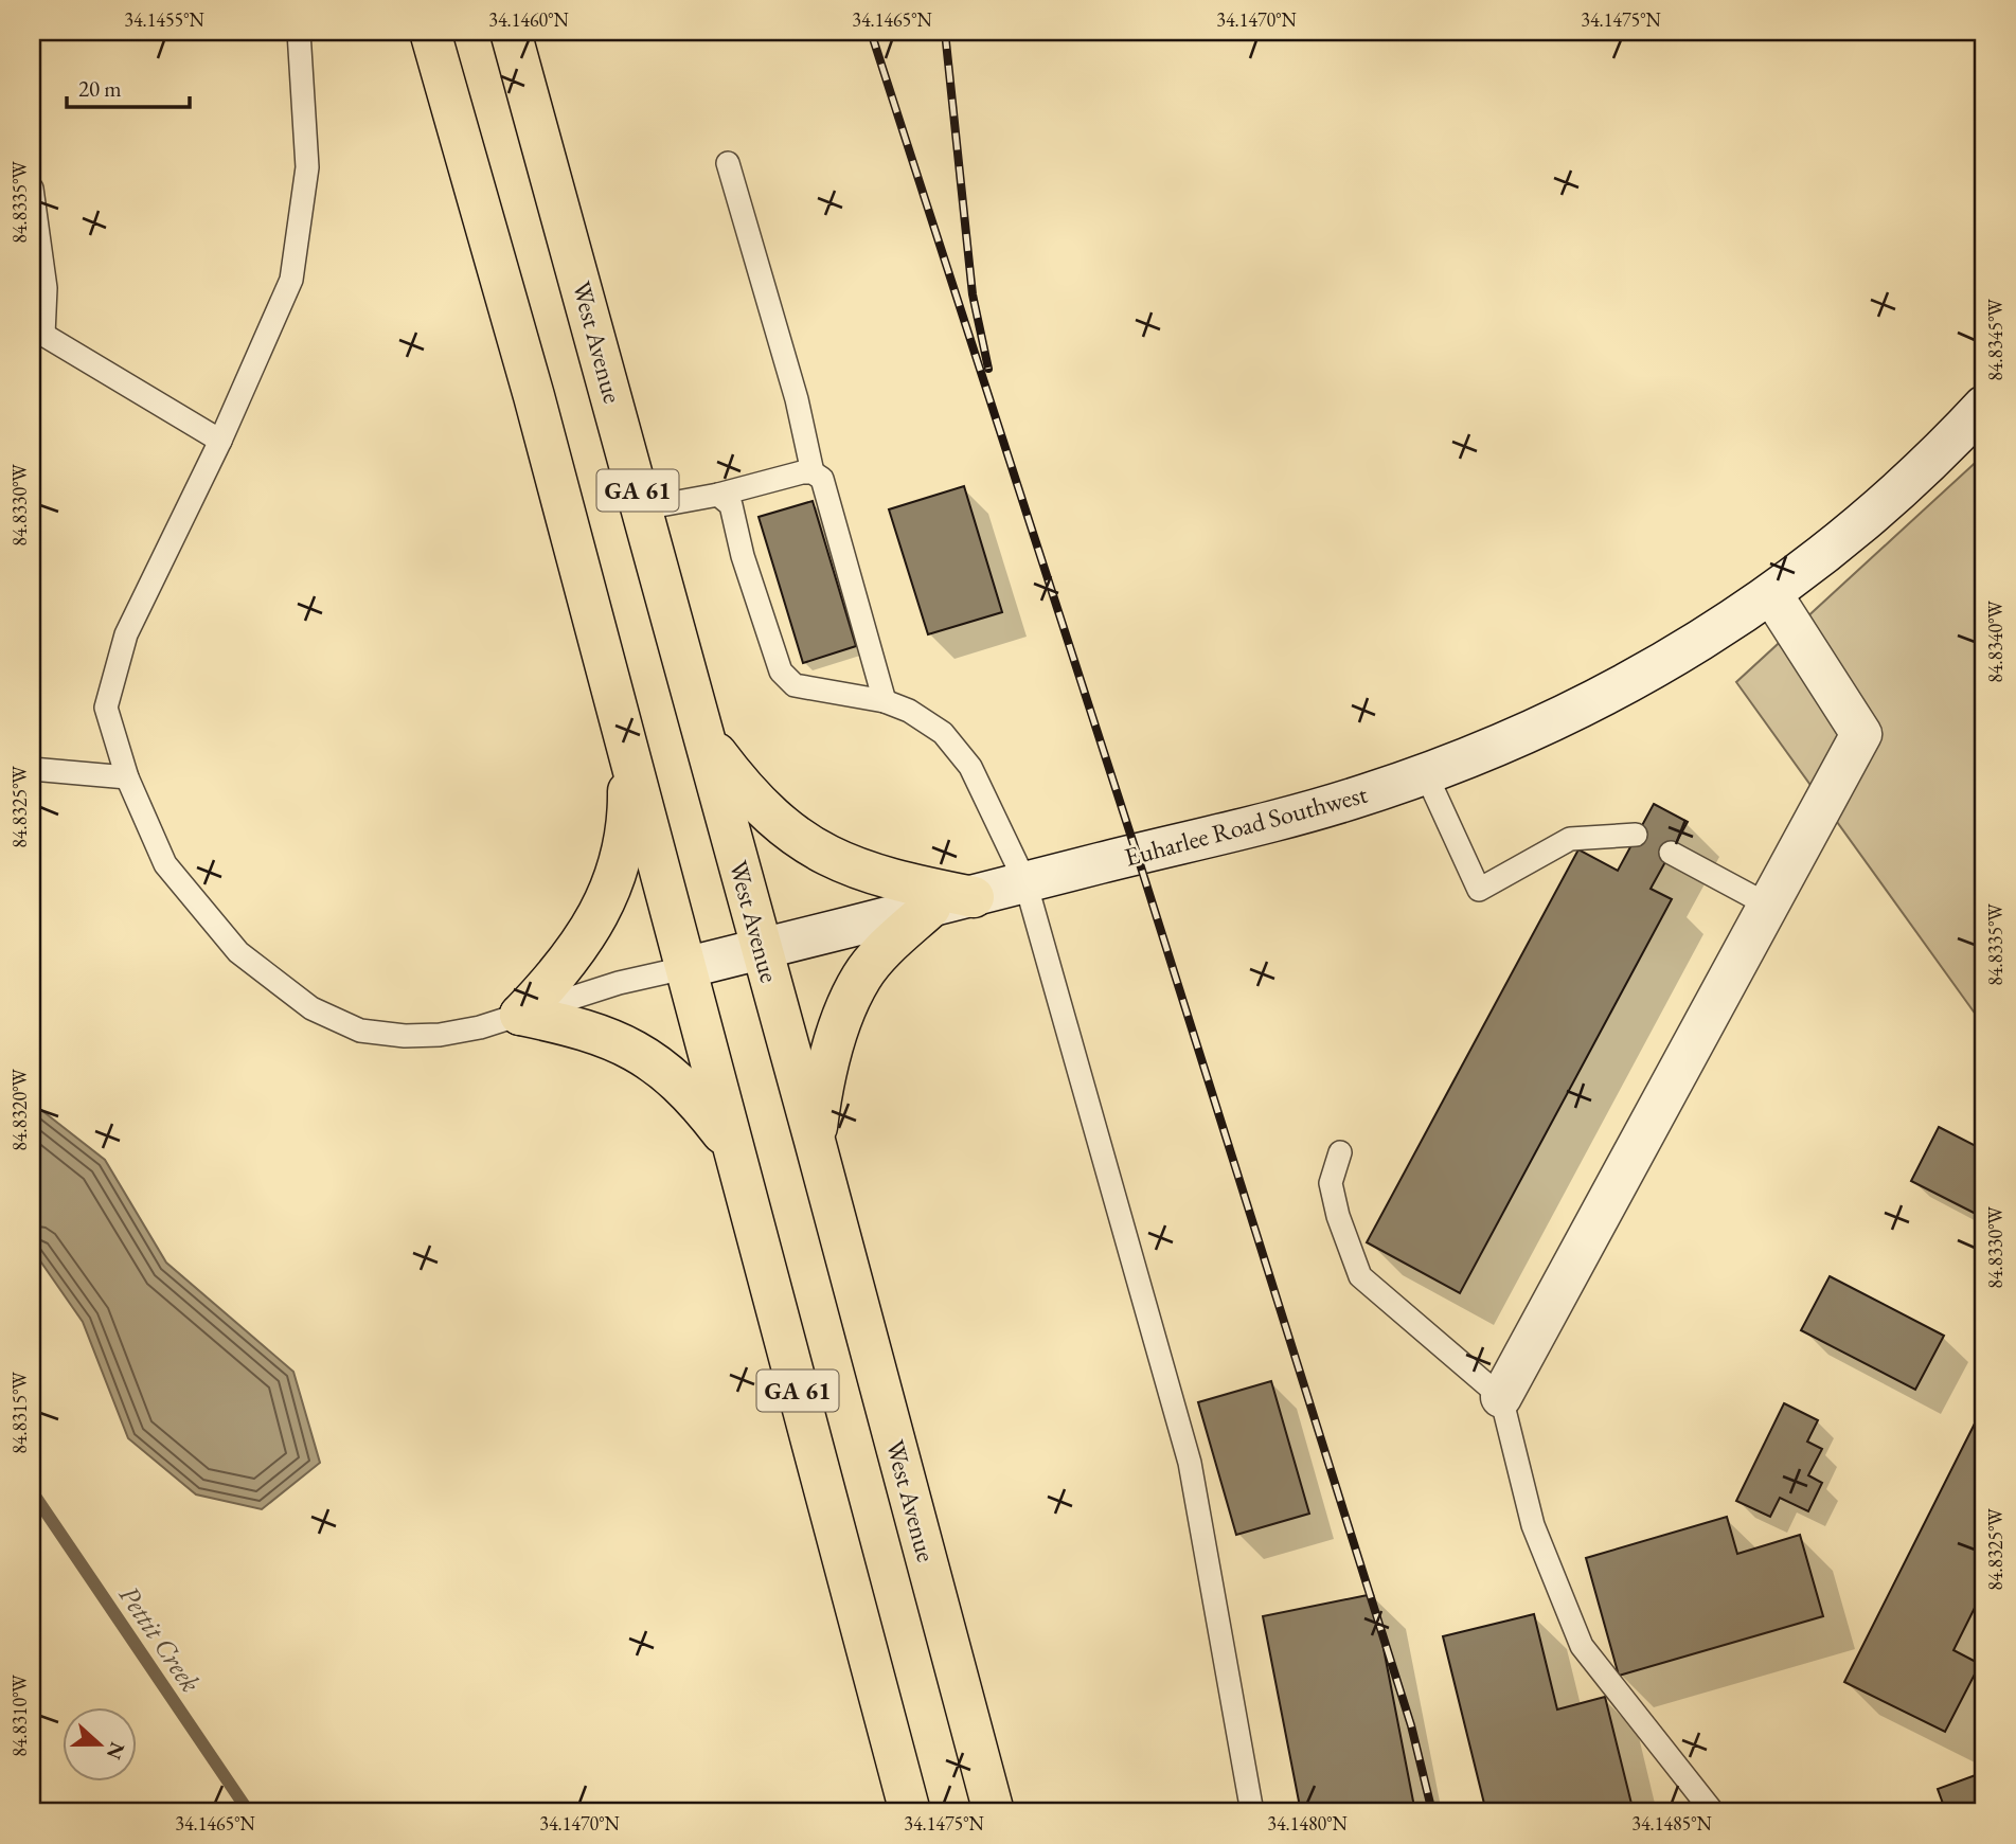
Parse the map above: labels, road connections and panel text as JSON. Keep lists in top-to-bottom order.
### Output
{
  "streets": {
    "main road": ["West Avenue", "GA 61", "Euharlee Road Southwest"]
  },
  "crossings": [
    ["West Avenue", "Euharlee Road Southwest"],
    ["GA 61", "Euharlee Road Southwest"]
  ],
  "water": ["Pettit Creek"],
  "scale_bar": "20 m",
  "north": "right",
  "coordinates": [
    "34.1455°N",
    "34.1460°N",
    "34.1465°N",
    "34.1470°N",
    "34.1475°N",
    "84.8335°W",
    "84.8345°W",
    "84.8330°W",
    "84.8340°W",
    "84.8325°W",
    "84.8320°W",
    "84.8315°W",
    "84.8310°W",
    "34.1480°N",
    "34.1485°N"
  ]
}
